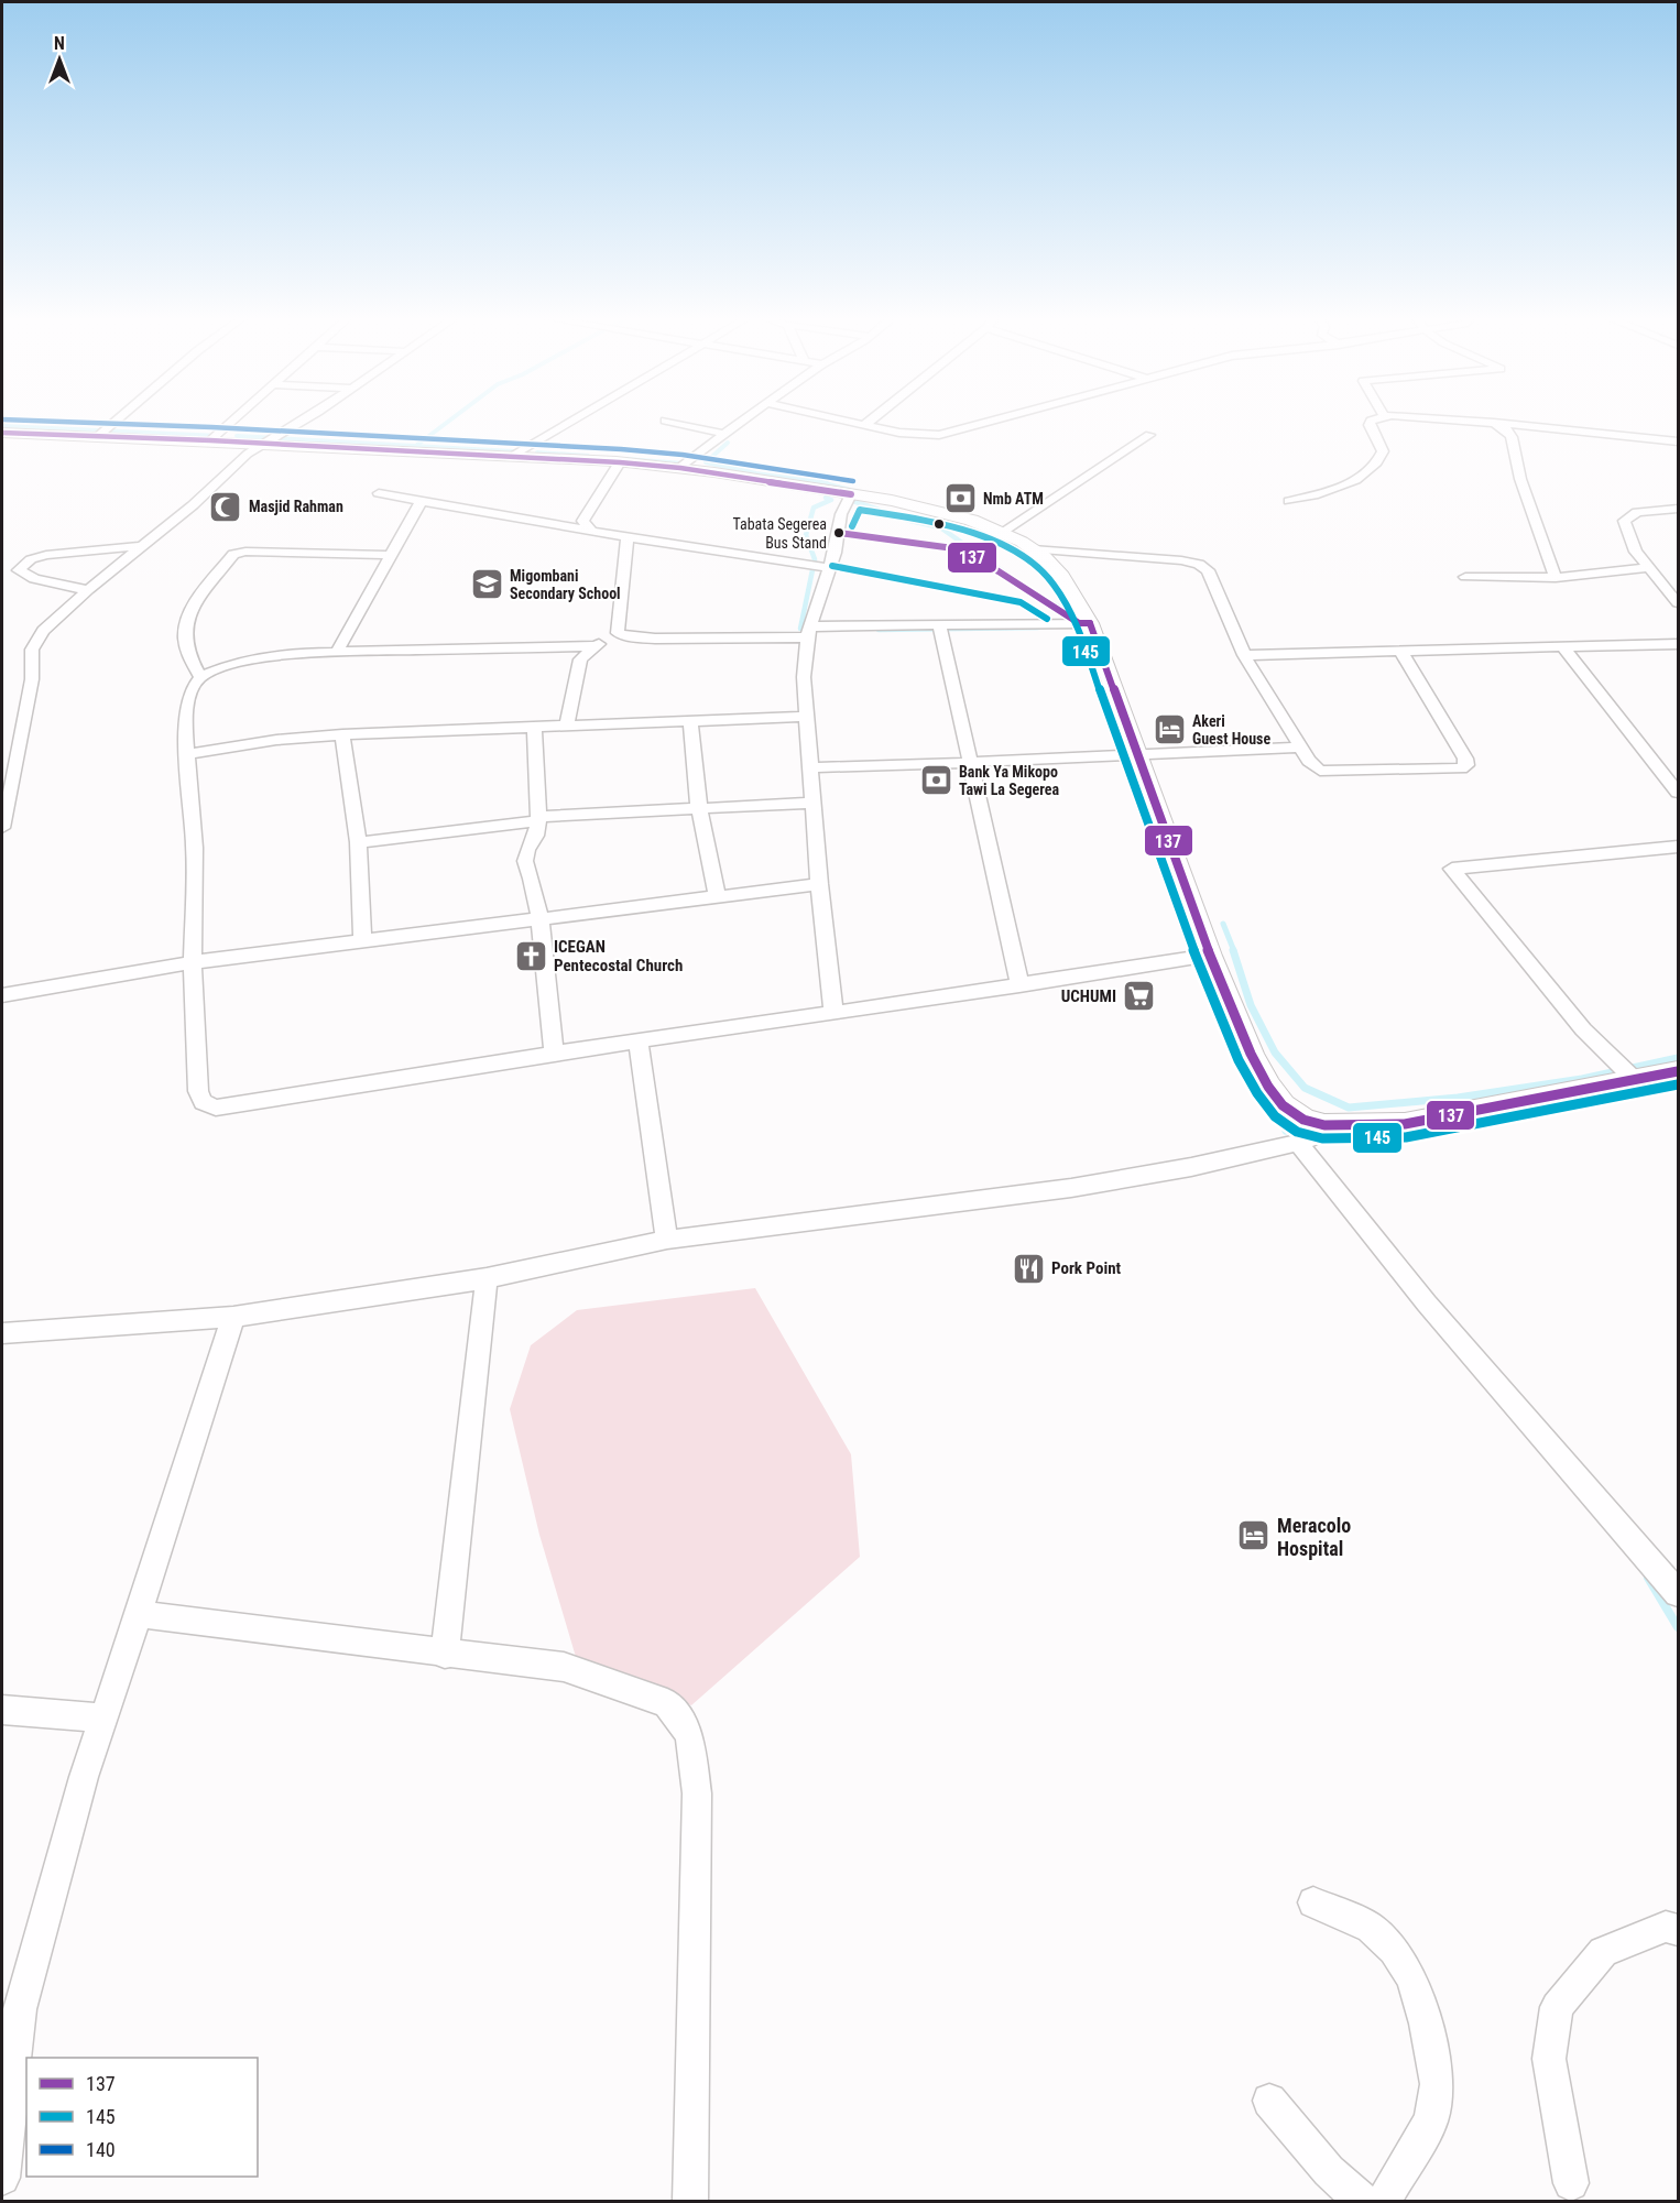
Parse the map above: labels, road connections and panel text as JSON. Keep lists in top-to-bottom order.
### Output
{
  "places": {
    "bank": ["Nmb ATM", "Bank Ya Mikopo Tawi La Segerea"],
    "mosque": ["Masjid Rahman"],
    "other": ["Tabata Segerea Bus Stand"],
    "school or university": ["Migombani Secondary School"],
    "hotel": ["Akeri Guest House", "Meracolo Hospital"],
    "church": ["ICEGAN Pentecostal Church"],
    "supermarket": ["UCHUMI"],
    "restaurant": ["Pork Point"]
  },
  "lines": ["transit line 140", "transit line 137", "transit line 145"],
  "legend": ["137", "145", "140"],
  "north": "top"
}
